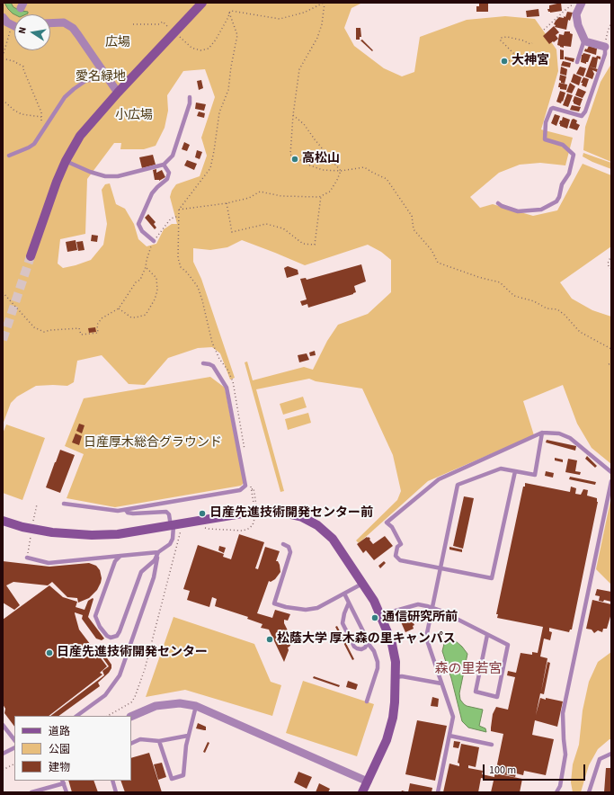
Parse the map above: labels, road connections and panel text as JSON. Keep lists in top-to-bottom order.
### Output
{
  "districts": ["森の里若宮"],
  "parks": [
    "広場",
    "愛名緑地",
    "小広場",
    "日産厚木総合グラウンド"
  ],
  "places": [
    "大神宮",
    "高松山",
    "日産先進技術開発センター前",
    "通信研究所前",
    "松蔭大学 厚木森の里キャンパス",
    "日産先進技術開発センター"
  ],
  "legend": ["道路", "公園", "建物"],
  "scale_bar": "100 m",
  "north": "left"
}
